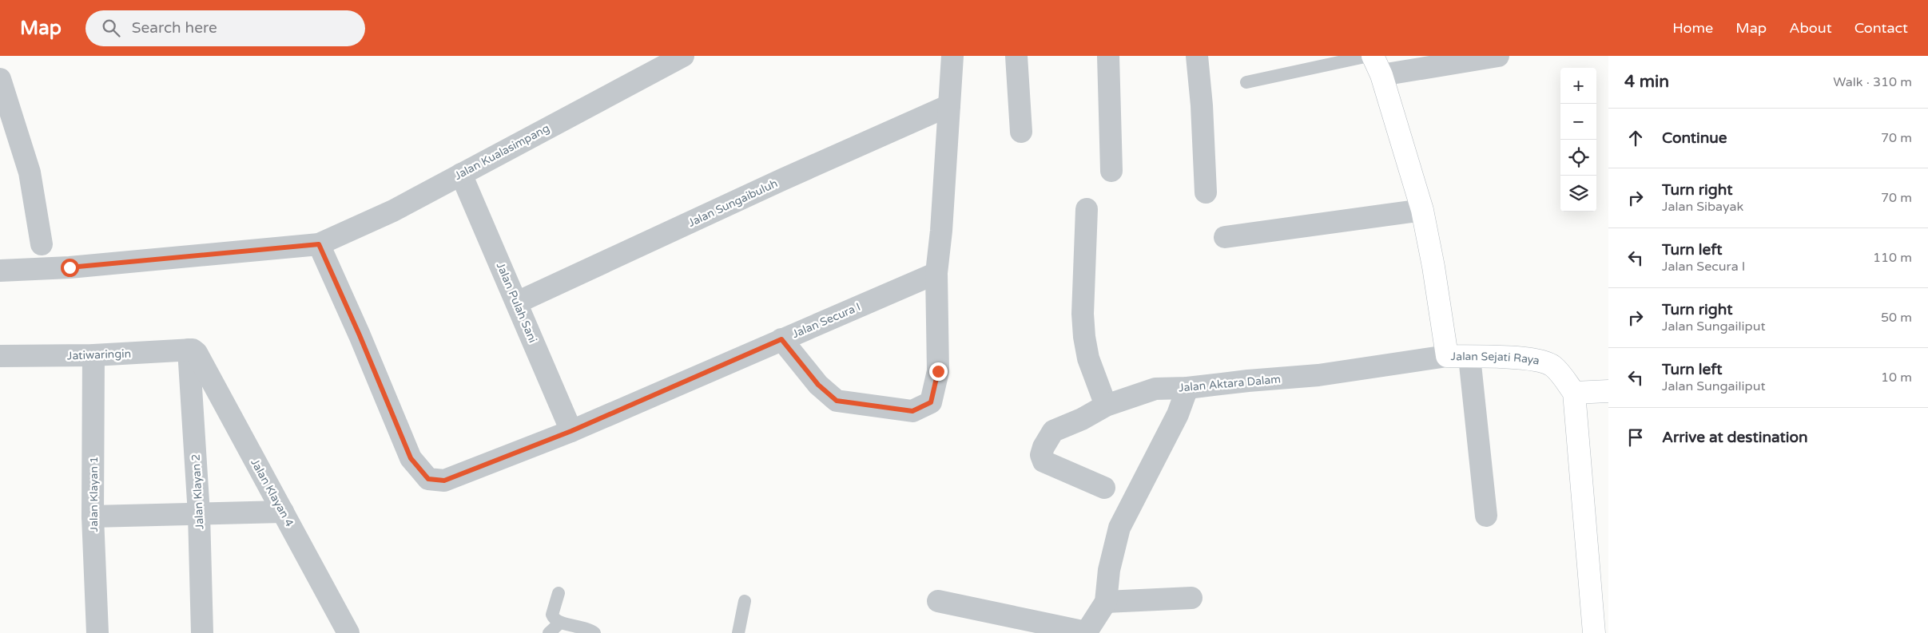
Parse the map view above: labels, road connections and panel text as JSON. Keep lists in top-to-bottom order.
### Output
{
  "streets": {
    "street": [
      "Jalan Kualasimpang",
      "Jalan Sungaibuluh",
      "Jalan Pulah Sani",
      "Jalan Secura I",
      "Jatiwaringin",
      "Jalan Sejati Raya",
      "Jalan Aktara Dalam",
      "Jalan Klayan 2",
      "Jalan Klayan 4",
      "Jalan Klayan 1"
    ]
  },
  "crossings": [
    ["Jalan Kualasimpang", "Jalan Pulah Sani"],
    ["Jalan Kualasimpang", "Jalan Secura I"],
    ["Jalan Sungaibuluh", "Jalan Pulah Sani"],
    ["Jalan Pulah Sani", "Jalan Secura I"],
    ["Jatiwaringin", "Jalan Klayan 2"],
    ["Jatiwaringin", "Jalan Klayan 4"],
    ["Jatiwaringin", "Jalan Klayan 1"],
    ["Jalan Sejati Raya", "Jalan Aktara Dalam"],
    ["Jalan Klayan 2", "Jalan Klayan 4"]
  ],
  "page": {
    "header": "Map",
    "search": "Search here",
    "nav": [
      "Home",
      "Map",
      "About",
      "Contact"
    ],
    "heading": ["4 min", "Walk · 310 m"],
    "map_buttons": ["+", "−"],
    "list": [
      ["Continue", "70 m"],
      ["Turn right", "Jalan Sibayak", "70 m"],
      ["Turn left", "Jalan Secura I", "110 m"],
      ["Turn right", "Jalan Sungailiput", "50 m"],
      ["Turn left", "Jalan Sungailiput", "10 m"],
      "Arrive at destination"
    ]
  }
}
